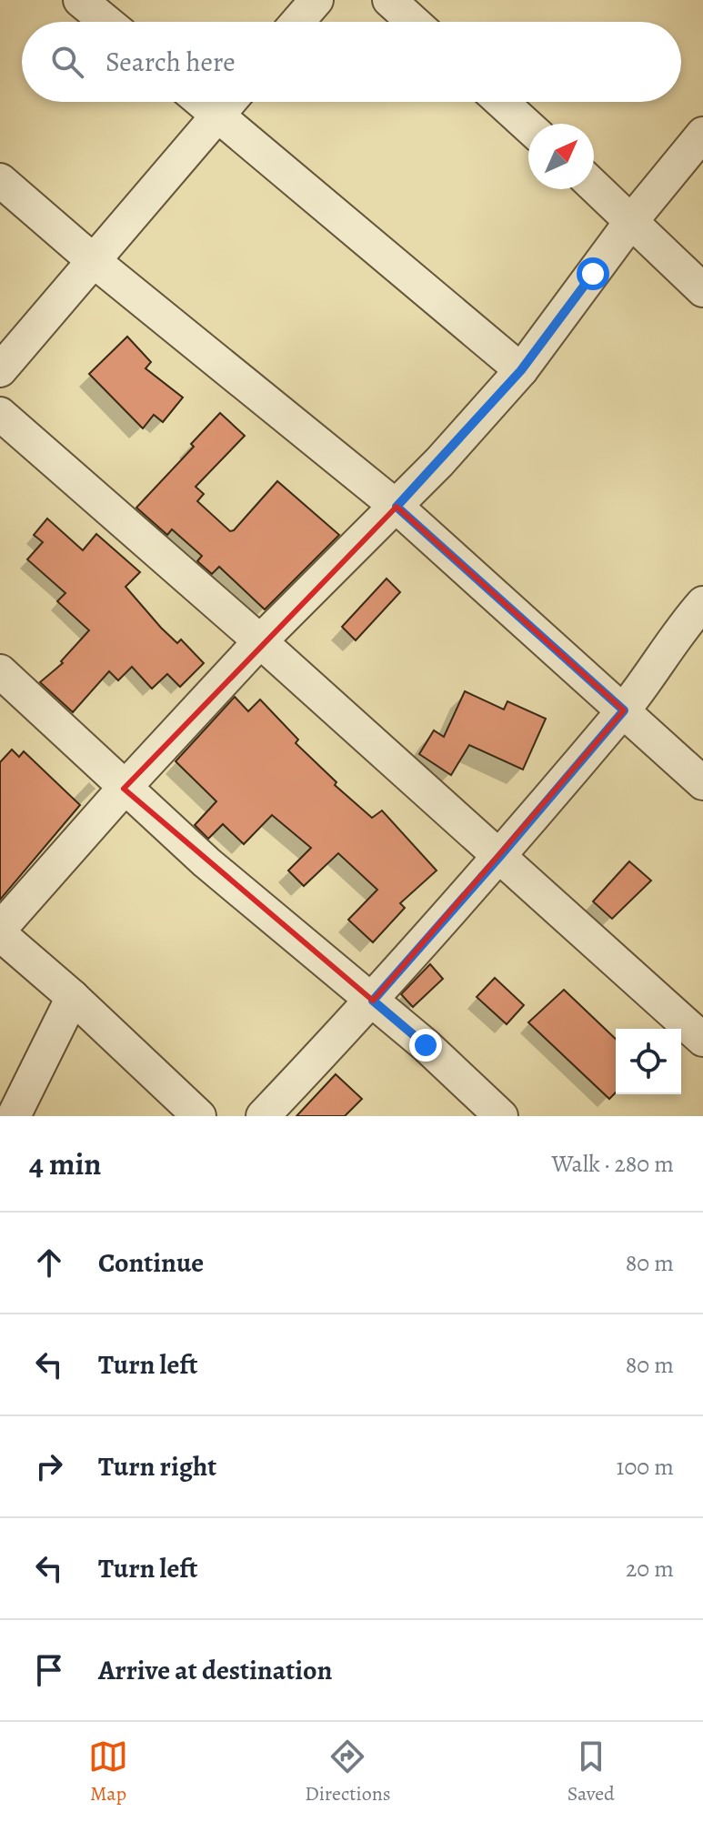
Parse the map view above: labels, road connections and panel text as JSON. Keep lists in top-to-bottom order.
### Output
{
  "north": "top right",
  "page": {
    "search": "Search here",
    "heading": ["4 min", "Walk · 280 m"],
    "list": [
      ["Continue", "80 m"],
      ["Turn left", "80 m"],
      ["Turn right", "100 m"],
      ["Turn left", "20 m"],
      "Arrive at destination"
    ],
    "nav": ["Map", "Directions", "Saved"]
  }
}
